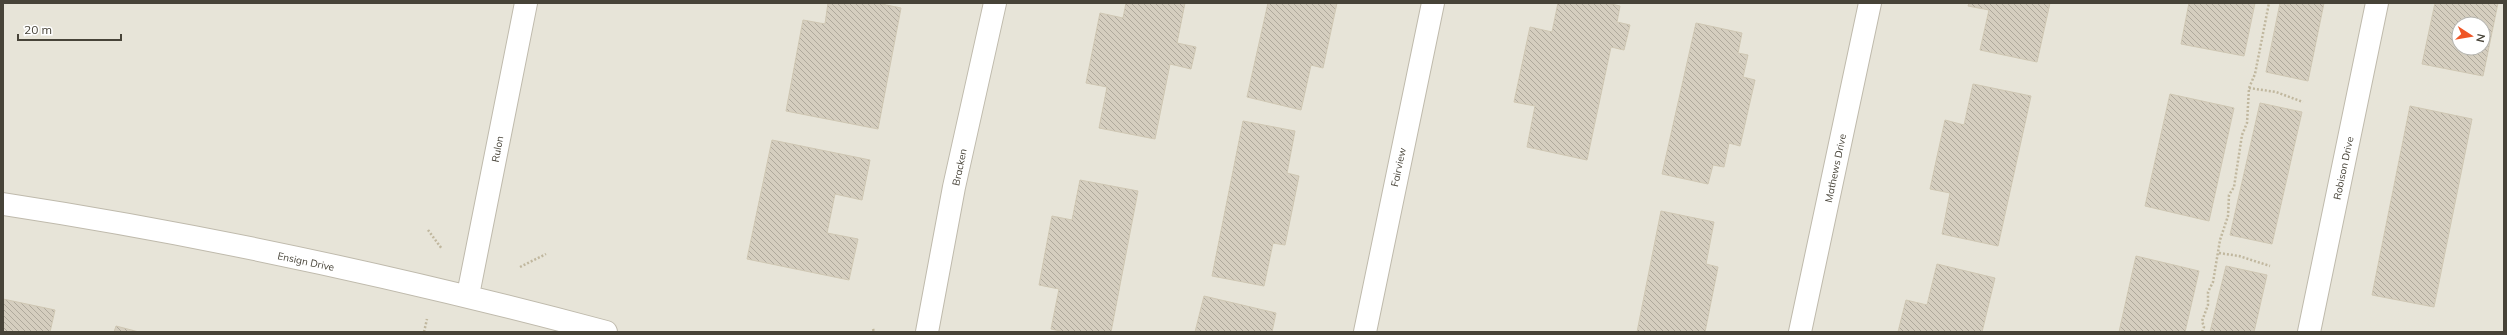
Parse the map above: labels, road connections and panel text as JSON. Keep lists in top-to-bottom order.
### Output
{
  "streets": {
    "street": [
      "Rulon",
      "Bracken",
      "Fairview",
      "Mathews Drive",
      "Robison Drive",
      "Ensign Drive"
    ]
  },
  "crossings": [
    ["Rulon", "Ensign Drive"]
  ],
  "scale_bar": "20 m",
  "north": "right"
}
